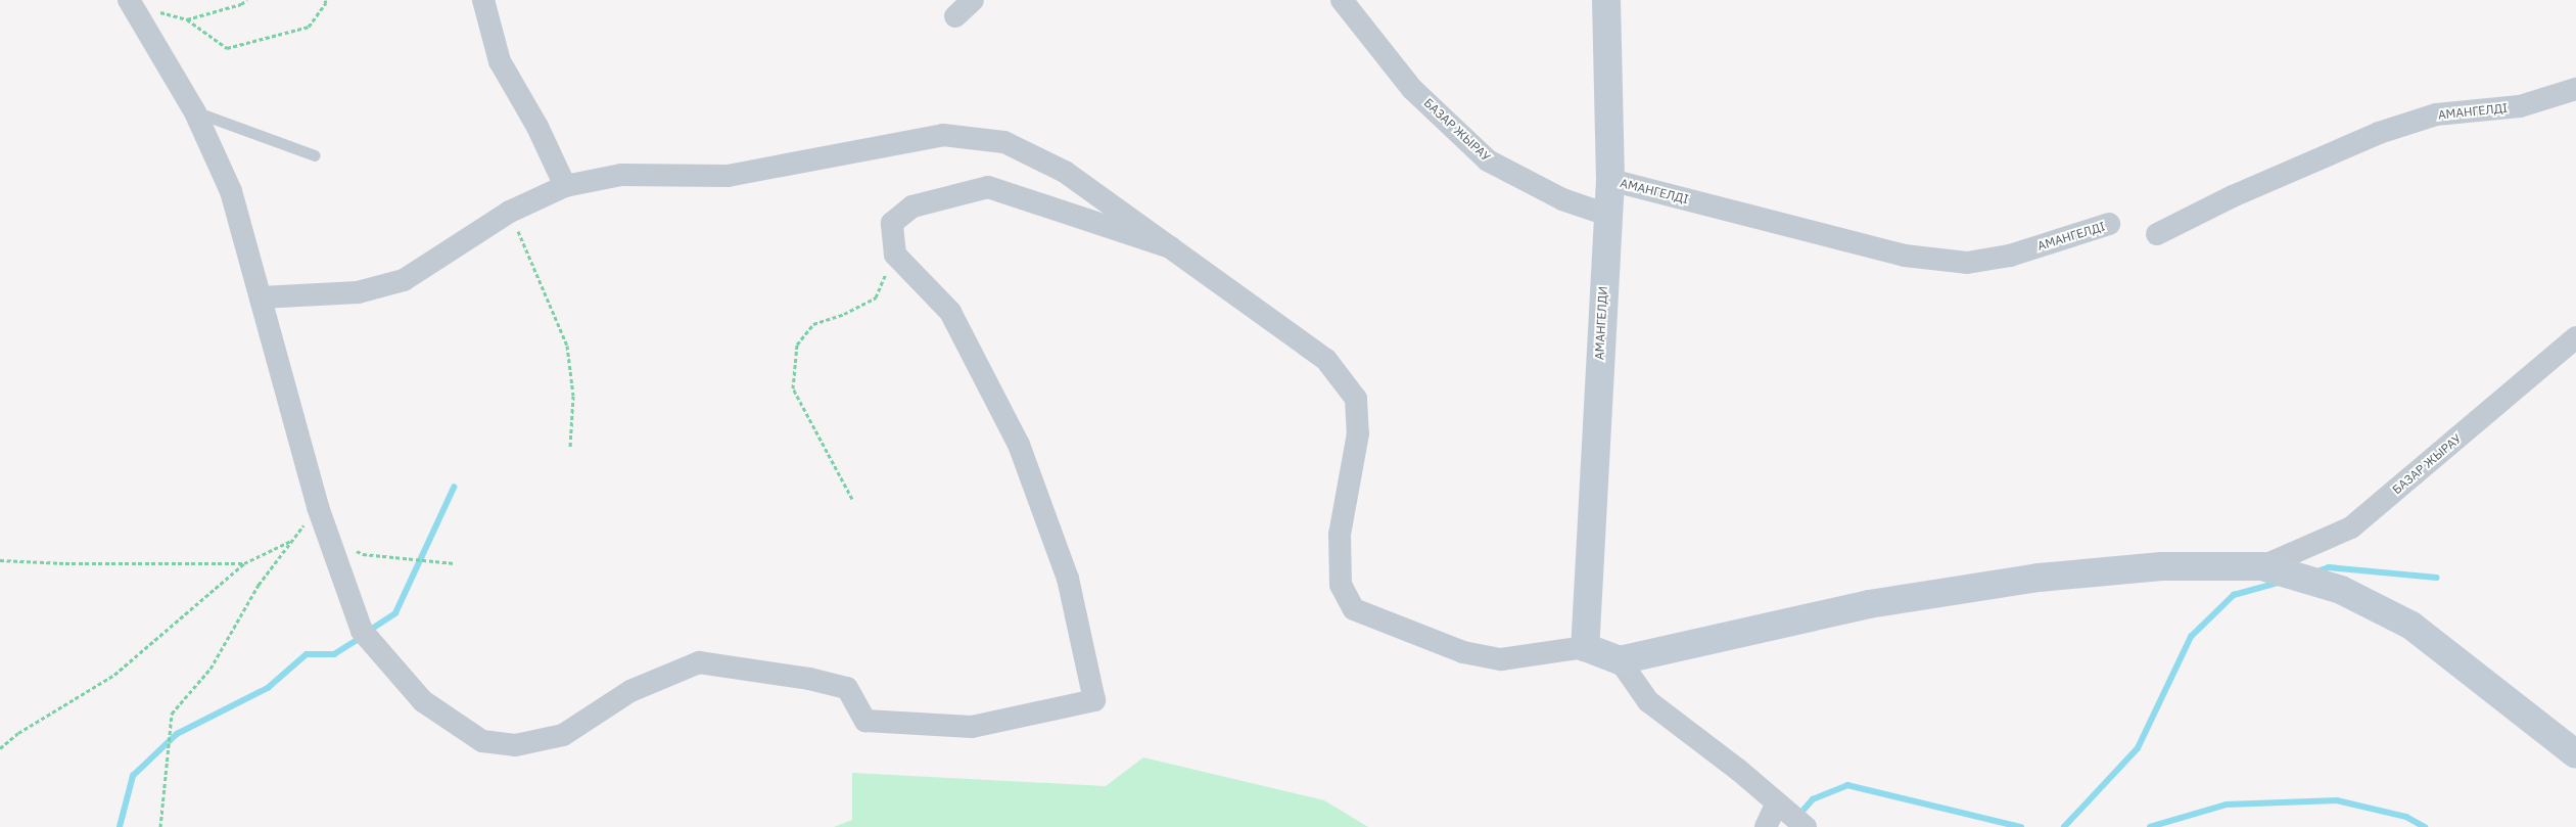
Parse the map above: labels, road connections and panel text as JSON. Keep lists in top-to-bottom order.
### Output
{
  "streets": {
    "main road": ["АМАНГЕЛДИ"],
    "street": ["АМАНГЕЛДІ", "БАЗАР ЖЫРАУ"]
  },
  "crossings": [
    ["АМАНГЕЛДІ", "АМАНГЕЛДИ"],
    ["БАЗАР ЖЫРАУ", "АМАНГЕЛДИ"]
  ]
}
